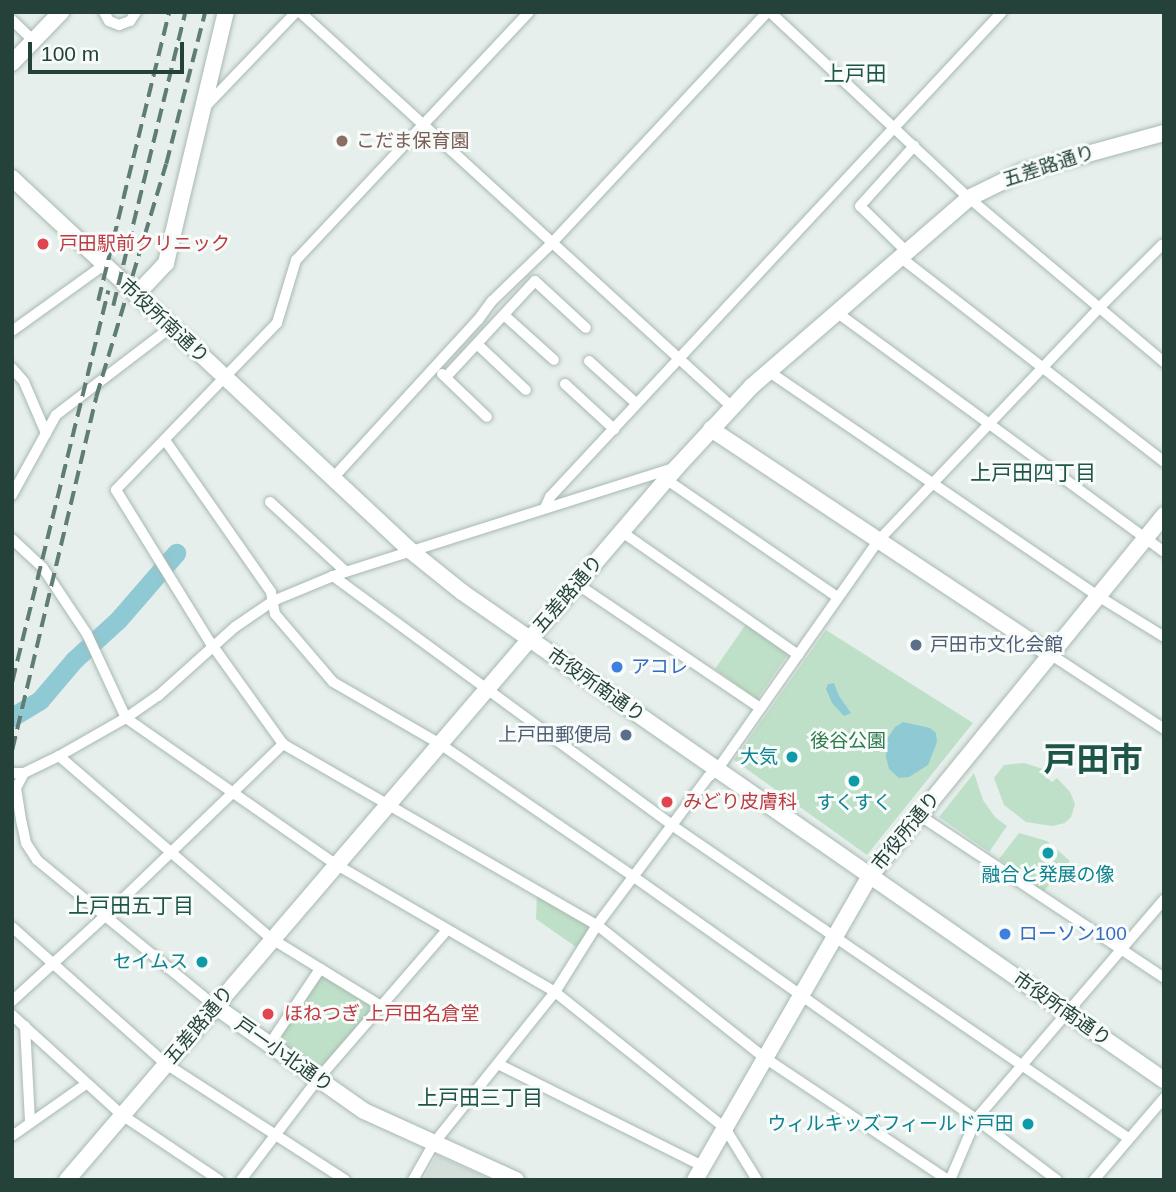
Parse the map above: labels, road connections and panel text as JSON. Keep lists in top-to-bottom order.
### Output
{
  "streets": {
    "street": [
      "五差路通り",
      "市役所南通り",
      "市役所通り",
      "戸一小北通り"
    ]
  },
  "crossings": [
    ["五差路通り", "市役所南通り"],
    ["五差路通り", "戸一小北通り"],
    ["市役所南通り", "市役所通り"]
  ],
  "districts": [
    "上戸田",
    "上戸田四丁目",
    "戸田市",
    "上戸田五丁目",
    "上戸田三丁目"
  ],
  "parks": ["後谷公園"],
  "places": [
    "こだま保育園",
    "戸田駅前クリニック",
    "戸田市文化会館",
    "アコレ",
    "上戸田郵便局",
    "大気",
    "すくすく",
    "みどり皮膚科",
    "融合と発展の像",
    "ローソン100",
    "セイムス",
    "ほねつぎ 上戸田名倉堂",
    "ウィルキッズフィールド戸田"
  ],
  "scale_bar": "100 m"
}
